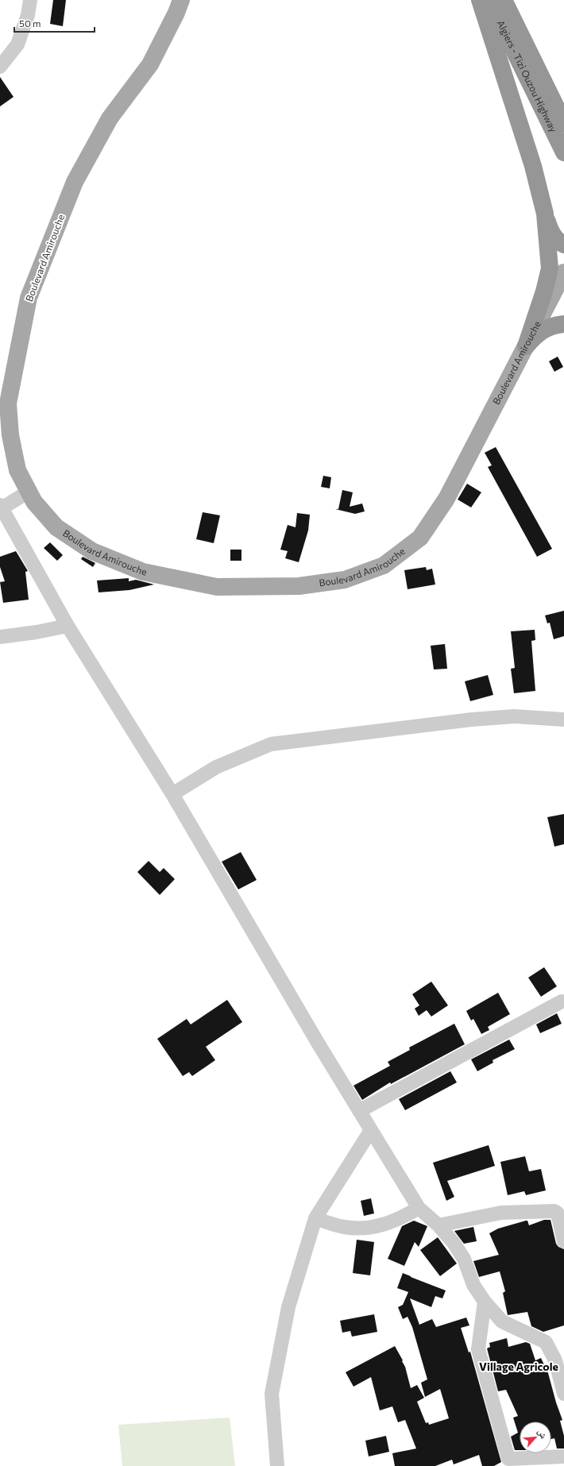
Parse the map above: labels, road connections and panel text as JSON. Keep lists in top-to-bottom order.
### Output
{
  "streets": {
    "highway": ["Algiers - Tizi Ouzou Highway"],
    "main road": ["Boulevard Amirouche"]
  },
  "districts": ["Village Agricole"],
  "scale_bar": "50 m",
  "north": "top right"
}
